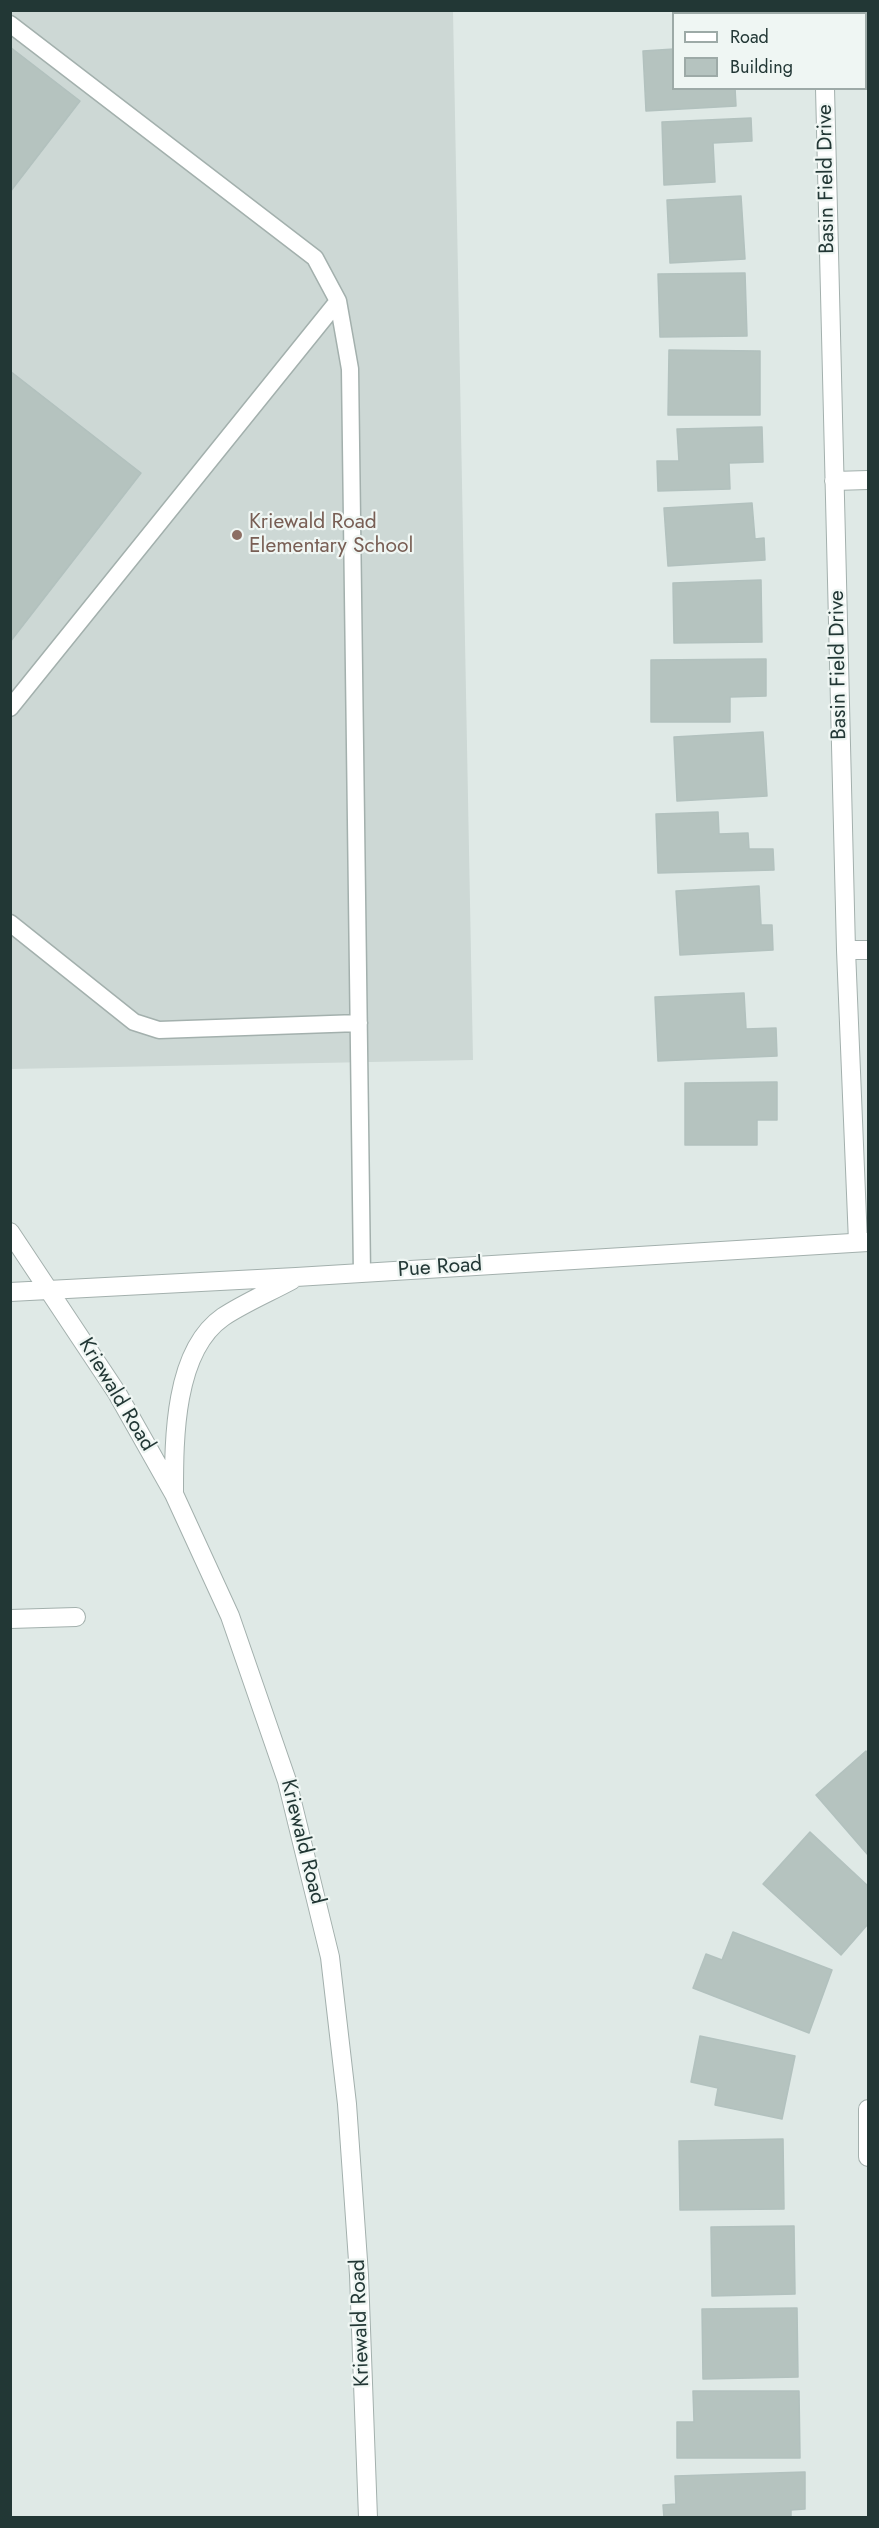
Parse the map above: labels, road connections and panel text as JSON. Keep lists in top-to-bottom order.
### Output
{
  "streets": {
    "street": ["Basin Field Drive", "Pue Road", "Kriewald Road"]
  },
  "crossings": [
    ["Basin Field Drive", "Pue Road"],
    ["Pue Road", "Kriewald Road"]
  ],
  "places": ["Kriewald Road Elementary School"],
  "legend": ["Road", "Building"]
}
